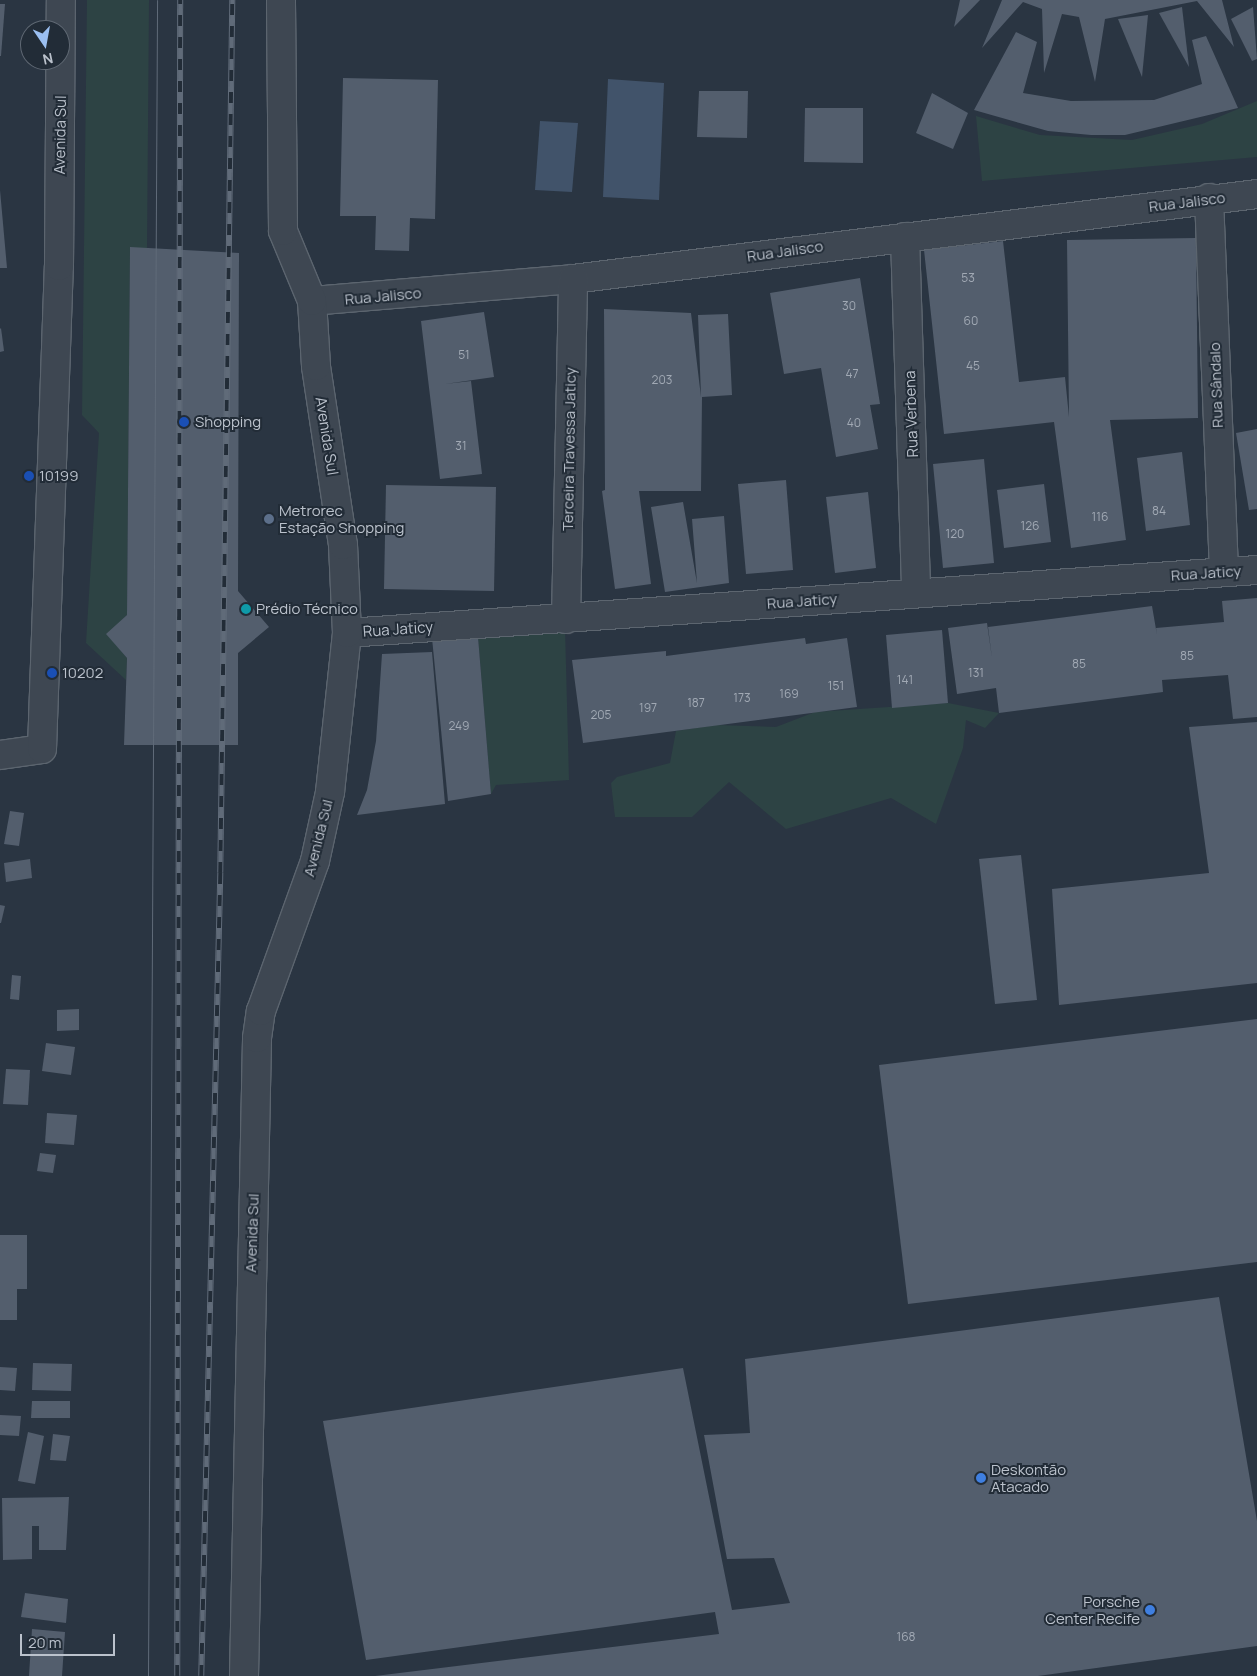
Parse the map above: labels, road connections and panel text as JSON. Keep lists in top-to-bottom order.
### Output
{
  "streets": {
    "street": [
      "Avenida Sul",
      "Rua Jalisco",
      "Rua Sândalo",
      "Rua Verbena",
      "Terceira Travessa Jaticy",
      "Rua Jaticy"
    ]
  },
  "crossings": [
    ["Avenida Sul", "Rua Jalisco"],
    ["Avenida Sul", "Rua Jaticy"],
    ["Rua Jalisco", "Rua Sândalo"],
    ["Rua Jalisco", "Rua Verbena"],
    ["Rua Jalisco", "Terceira Travessa Jaticy"],
    ["Rua Sândalo", "Rua Jaticy"],
    ["Rua Verbena", "Rua Jaticy"],
    ["Terceira Travessa Jaticy", "Rua Jaticy"]
  ],
  "places": [
    "Shopping",
    "10199",
    "Metrorec Estação Shopping",
    "Prédio Técnico",
    "10202",
    "Deskontão Atacado",
    "Porsche Center Recife"
  ],
  "house_numbers": [
    "53",
    "30",
    "60",
    "51",
    "45",
    "47",
    "203",
    "40",
    "31",
    "84",
    "116",
    "126",
    "120",
    "85",
    "85",
    "131",
    "141",
    "151",
    "169",
    "173",
    "187",
    "197",
    "205",
    "249",
    "168"
  ],
  "scale_bar": "20 m",
  "north": "bottom"
}
